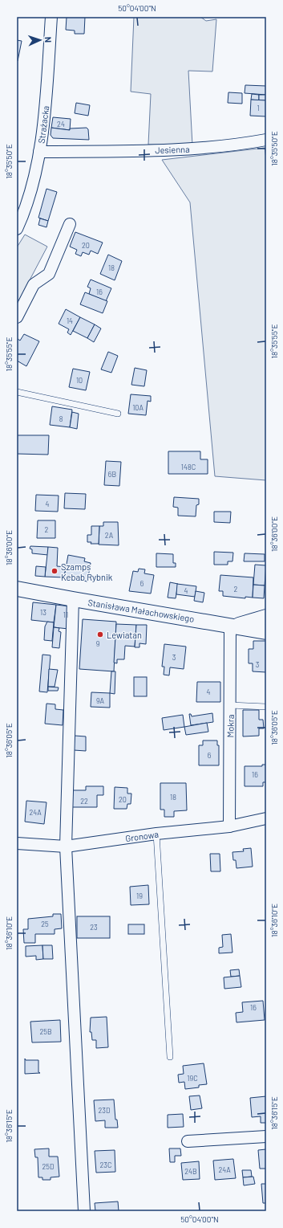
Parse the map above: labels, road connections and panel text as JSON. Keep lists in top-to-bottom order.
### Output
{
  "streets": {
    "street": [
      "Strażacka",
      "Jesienna",
      "Stanisława Małachowskiego",
      "Mokra",
      "Gronowa"
    ]
  },
  "crossings": [
    ["Strażacka", "Jesienna"],
    ["Stanisława Małachowskiego", "Mokra"],
    ["Mokra", "Gronowa"]
  ],
  "places": ["Szamps Kebab Rybnik", "Lewiatan"],
  "house_numbers": [
    "1",
    "24",
    "20",
    "18",
    "16",
    "14",
    "10",
    "10A",
    "8",
    "148C",
    "6B",
    "4",
    "2",
    "2A",
    "6",
    "2",
    "4",
    "13",
    "11",
    "9",
    "3",
    "3",
    "4",
    "9A",
    "6",
    "16",
    "18",
    "20",
    "22",
    "24A",
    "19",
    "25",
    "23",
    "16",
    "25B",
    "19C",
    "23D",
    "23C",
    "25D",
    "24A",
    "24B"
  ],
  "north": "right",
  "coordinates": [
    "50°04'00\"N",
    "18°35'50\"E",
    "18°35'55\"E",
    "18°36'00\"E",
    "18°36'05\"E",
    "18°36'10\"E",
    "18°36'15\"E"
  ]
}
